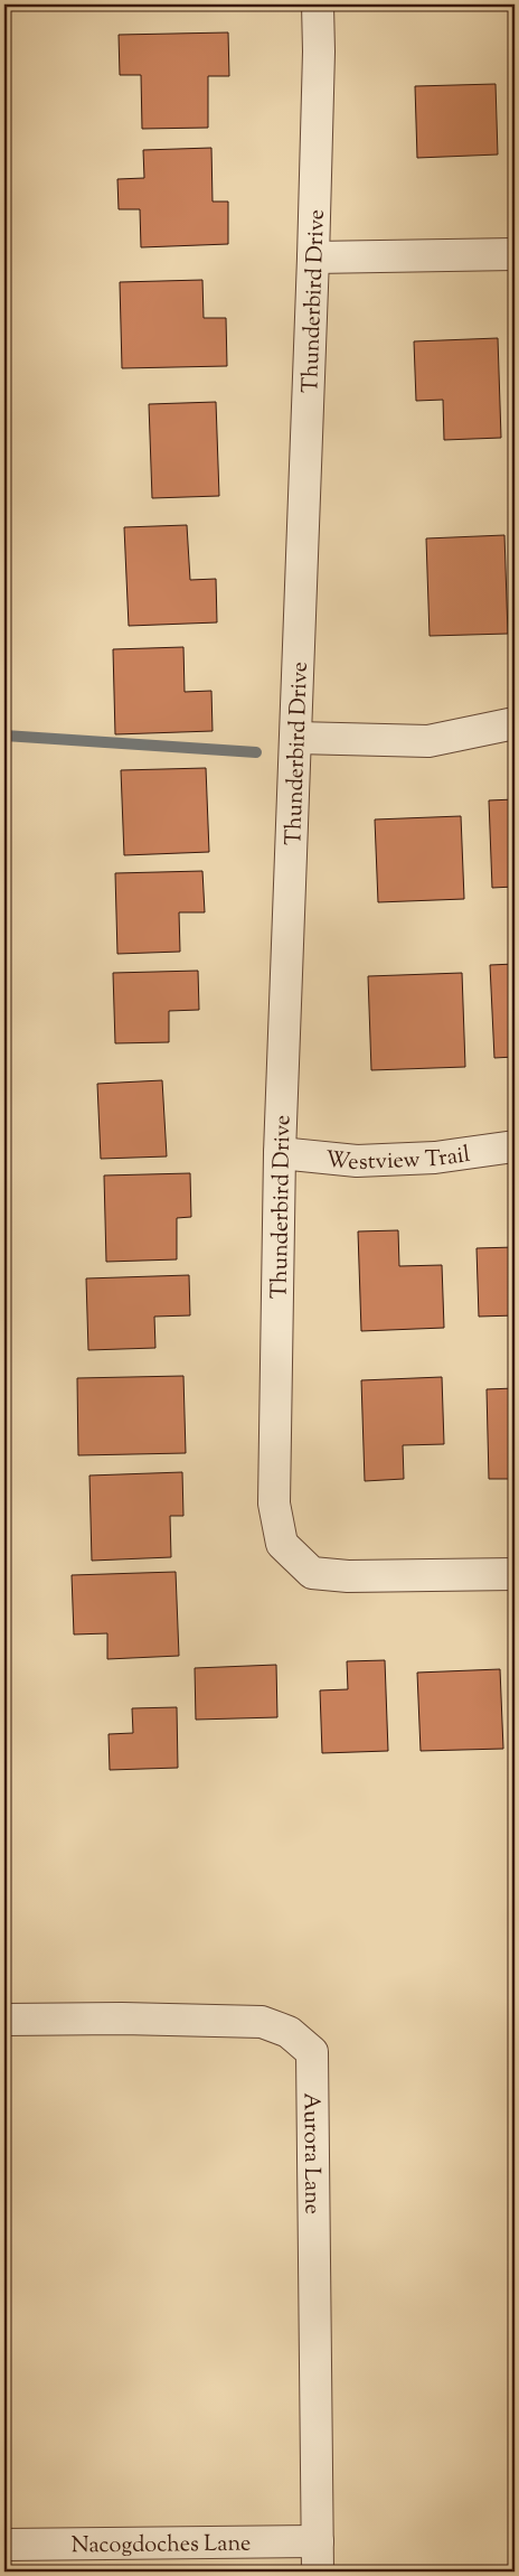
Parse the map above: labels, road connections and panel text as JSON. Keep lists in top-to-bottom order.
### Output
{
  "streets": {
    "street": [
      "Thunderbird Drive",
      "Westview Trail",
      "Aurora Lane",
      "Nacogdoches Lane"
    ]
  },
  "crossings": [
    ["Thunderbird Drive", "Westview Trail"],
    ["Aurora Lane", "Nacogdoches Lane"]
  ]
}
